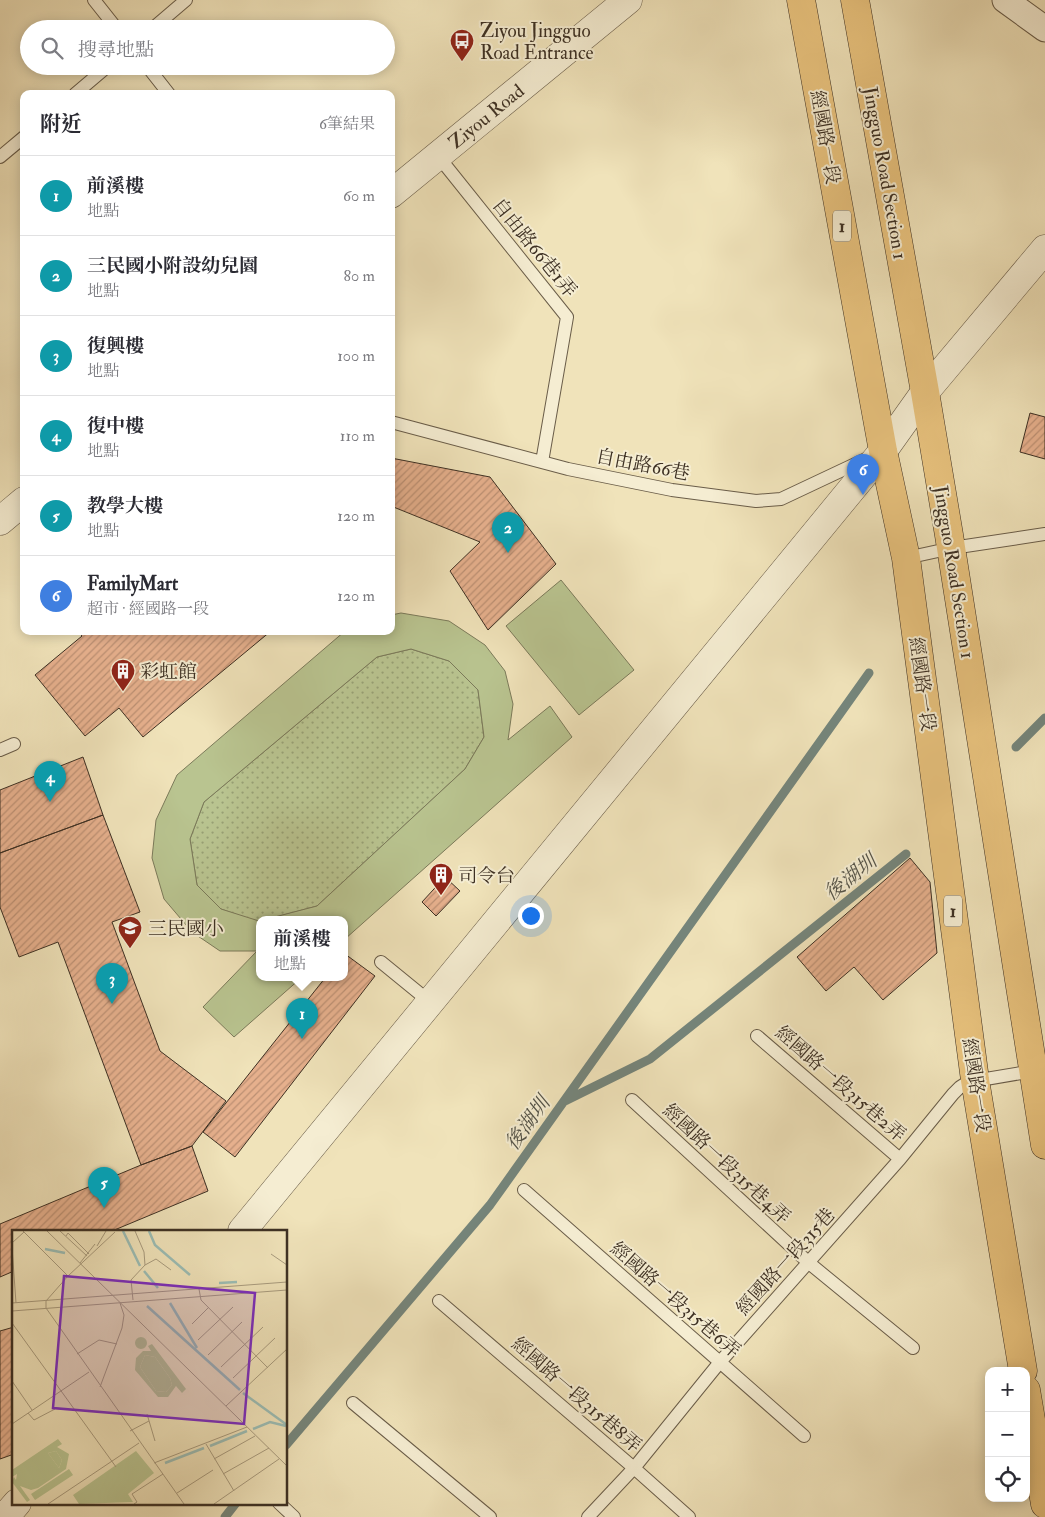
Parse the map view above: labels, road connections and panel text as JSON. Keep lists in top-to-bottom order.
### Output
{
  "streets": {
    "main road": ["經國路一段", "Jingguo Road Section 1", "1"],
    "street": ["Ziyou Road"],
    "lane": [
      "自由路66巷1弄",
      "自由路66巷",
      "經國路一段315巷2弄",
      "經國路一段315巷4弄",
      "經國路一段315巷",
      "經國路一段315巷6弄",
      "經國路一段315巷8弄"
    ]
  },
  "crossings": [
    ["Ziyou Road", "自由路66巷1弄"],
    ["經國路一段", "自由路66巷"],
    ["經國路一段", "經國路一段315巷"],
    ["Jingguo Road Section 1", "經國路一段315巷"],
    ["自由路66巷1弄", "自由路66巷"],
    ["經國路一段315巷2弄", "經國路一段315巷"],
    ["經國路一段315巷4弄", "經國路一段315巷"],
    ["經國路一段315巷", "經國路一段315巷6弄"],
    ["經國路一段315巷", "經國路一段315巷8弄"]
  ],
  "water": ["後湖圳"],
  "places": {
    "bus stop": ["Ziyou Jingguo Road Entrance"],
    "building": ["彩虹館", "司令台"],
    "school or university": ["三民國小"]
  },
  "page": {
    "search": "搜尋地點",
    "heading": ["附近", "6筆結果"],
    "list": [
      {
        "mark": "1",
        "name": "前溪樓",
        "note": "地點",
        "value": "60 m"
      },
      {
        "mark": "2",
        "name": "三民國小附設幼兒園",
        "note": "地點",
        "value": "80 m"
      },
      {
        "mark": "3",
        "name": "復興樓",
        "note": "地點",
        "value": "100 m"
      },
      {
        "mark": "4",
        "name": "復中樓",
        "note": "地點",
        "value": "110 m"
      },
      {
        "mark": "5",
        "name": "教學大樓",
        "note": "地點",
        "value": "120 m"
      },
      {
        "mark": "6",
        "name": "FamilyMart",
        "note": "超市 · 經國路一段",
        "value": "120 m"
      }
    ],
    "pins": [
      "6",
      "2",
      "4",
      "3",
      "1",
      "5"
    ],
    "popup": ["前溪樓", "地點"],
    "map_buttons": ["+", "−"]
  }
}
